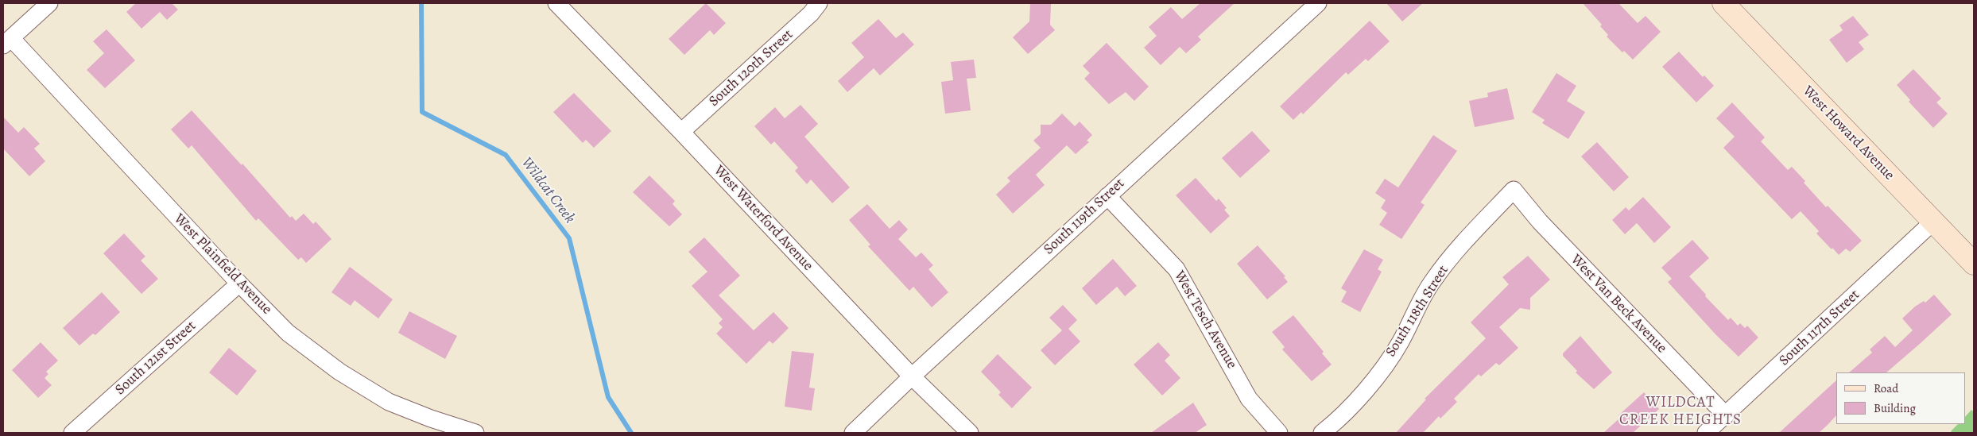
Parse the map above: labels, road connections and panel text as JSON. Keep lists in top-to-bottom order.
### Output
{
  "streets": {
    "street": [
      "South 120th Street",
      "West Howard Avenue",
      "South 119th Street",
      "West Waterford Avenue",
      "West Plainfield Avenue",
      "West Van Beck Avenue",
      "South 118th Street",
      "West Tesch Avenue",
      "South 117th Street",
      "South 121st Street"
    ]
  },
  "crossings": [
    ["South 120th Street", "West Waterford Avenue"],
    ["West Howard Avenue", "South 117th Street"],
    ["South 119th Street", "West Waterford Avenue"],
    ["South 119th Street", "West Tesch Avenue"],
    ["West Plainfield Avenue", "South 121st Street"],
    ["West Van Beck Avenue", "South 118th Street"],
    ["West Van Beck Avenue", "South 117th Street"]
  ],
  "districts": ["WILDCAT CREEK HEIGHTS"],
  "water": ["Wildcat Creek"],
  "legend": ["Road", "Building"]
}
